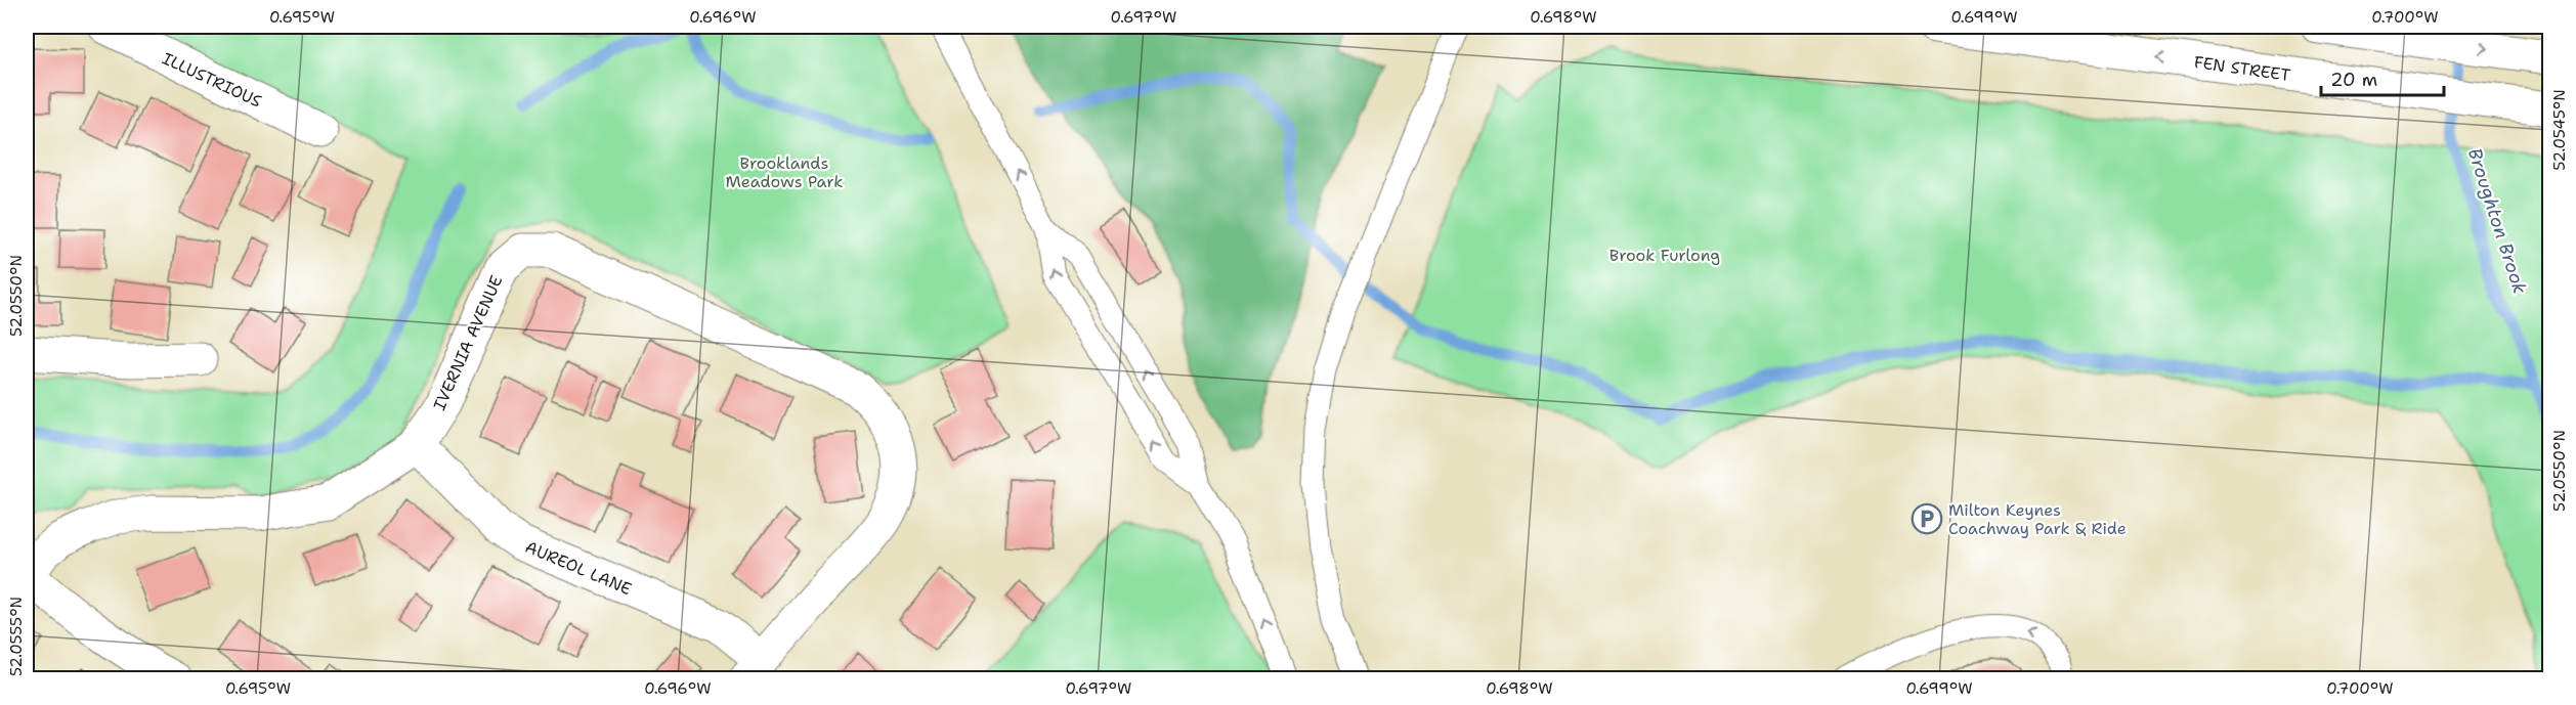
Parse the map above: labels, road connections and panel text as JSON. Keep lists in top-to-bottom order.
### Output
{
  "streets": {
    "street": [
      "FEN STREET",
      "ILLUSTRIOUS",
      "IVERNIA AVENUE",
      "AUREOL LANE"
    ]
  },
  "crossings": [
    ["IVERNIA AVENUE", "AUREOL LANE"]
  ],
  "water": ["Broughton Brook"],
  "parks": ["Brooklands Meadows Park", "Brook Furlong"],
  "places": {
    "parking": ["Milton Keynes Coachway Park & Ride"]
  },
  "scale_bar": "20 m",
  "coordinates": [
    "0.695°W",
    "0.696°W",
    "0.697°W",
    "0.698°W",
    "0.699°W",
    "0.700°W",
    "52.0545°N",
    "52.0550°N",
    "52.0555°N"
  ]
}
